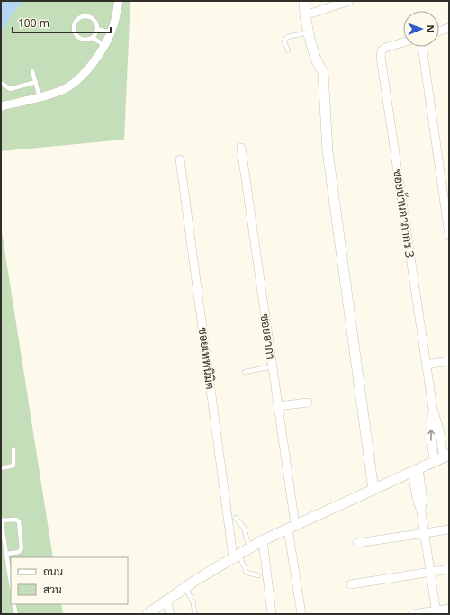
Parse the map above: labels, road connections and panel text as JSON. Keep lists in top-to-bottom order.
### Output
{
  "streets": {
    "street": ["ซอยบ้านอาภากร 3", "ซอยอาภา", "ซอยเทพนิมิต"]
  },
  "legend": ["ถนน", "สวน"],
  "scale_bar": "100 m",
  "north": "right"
}
